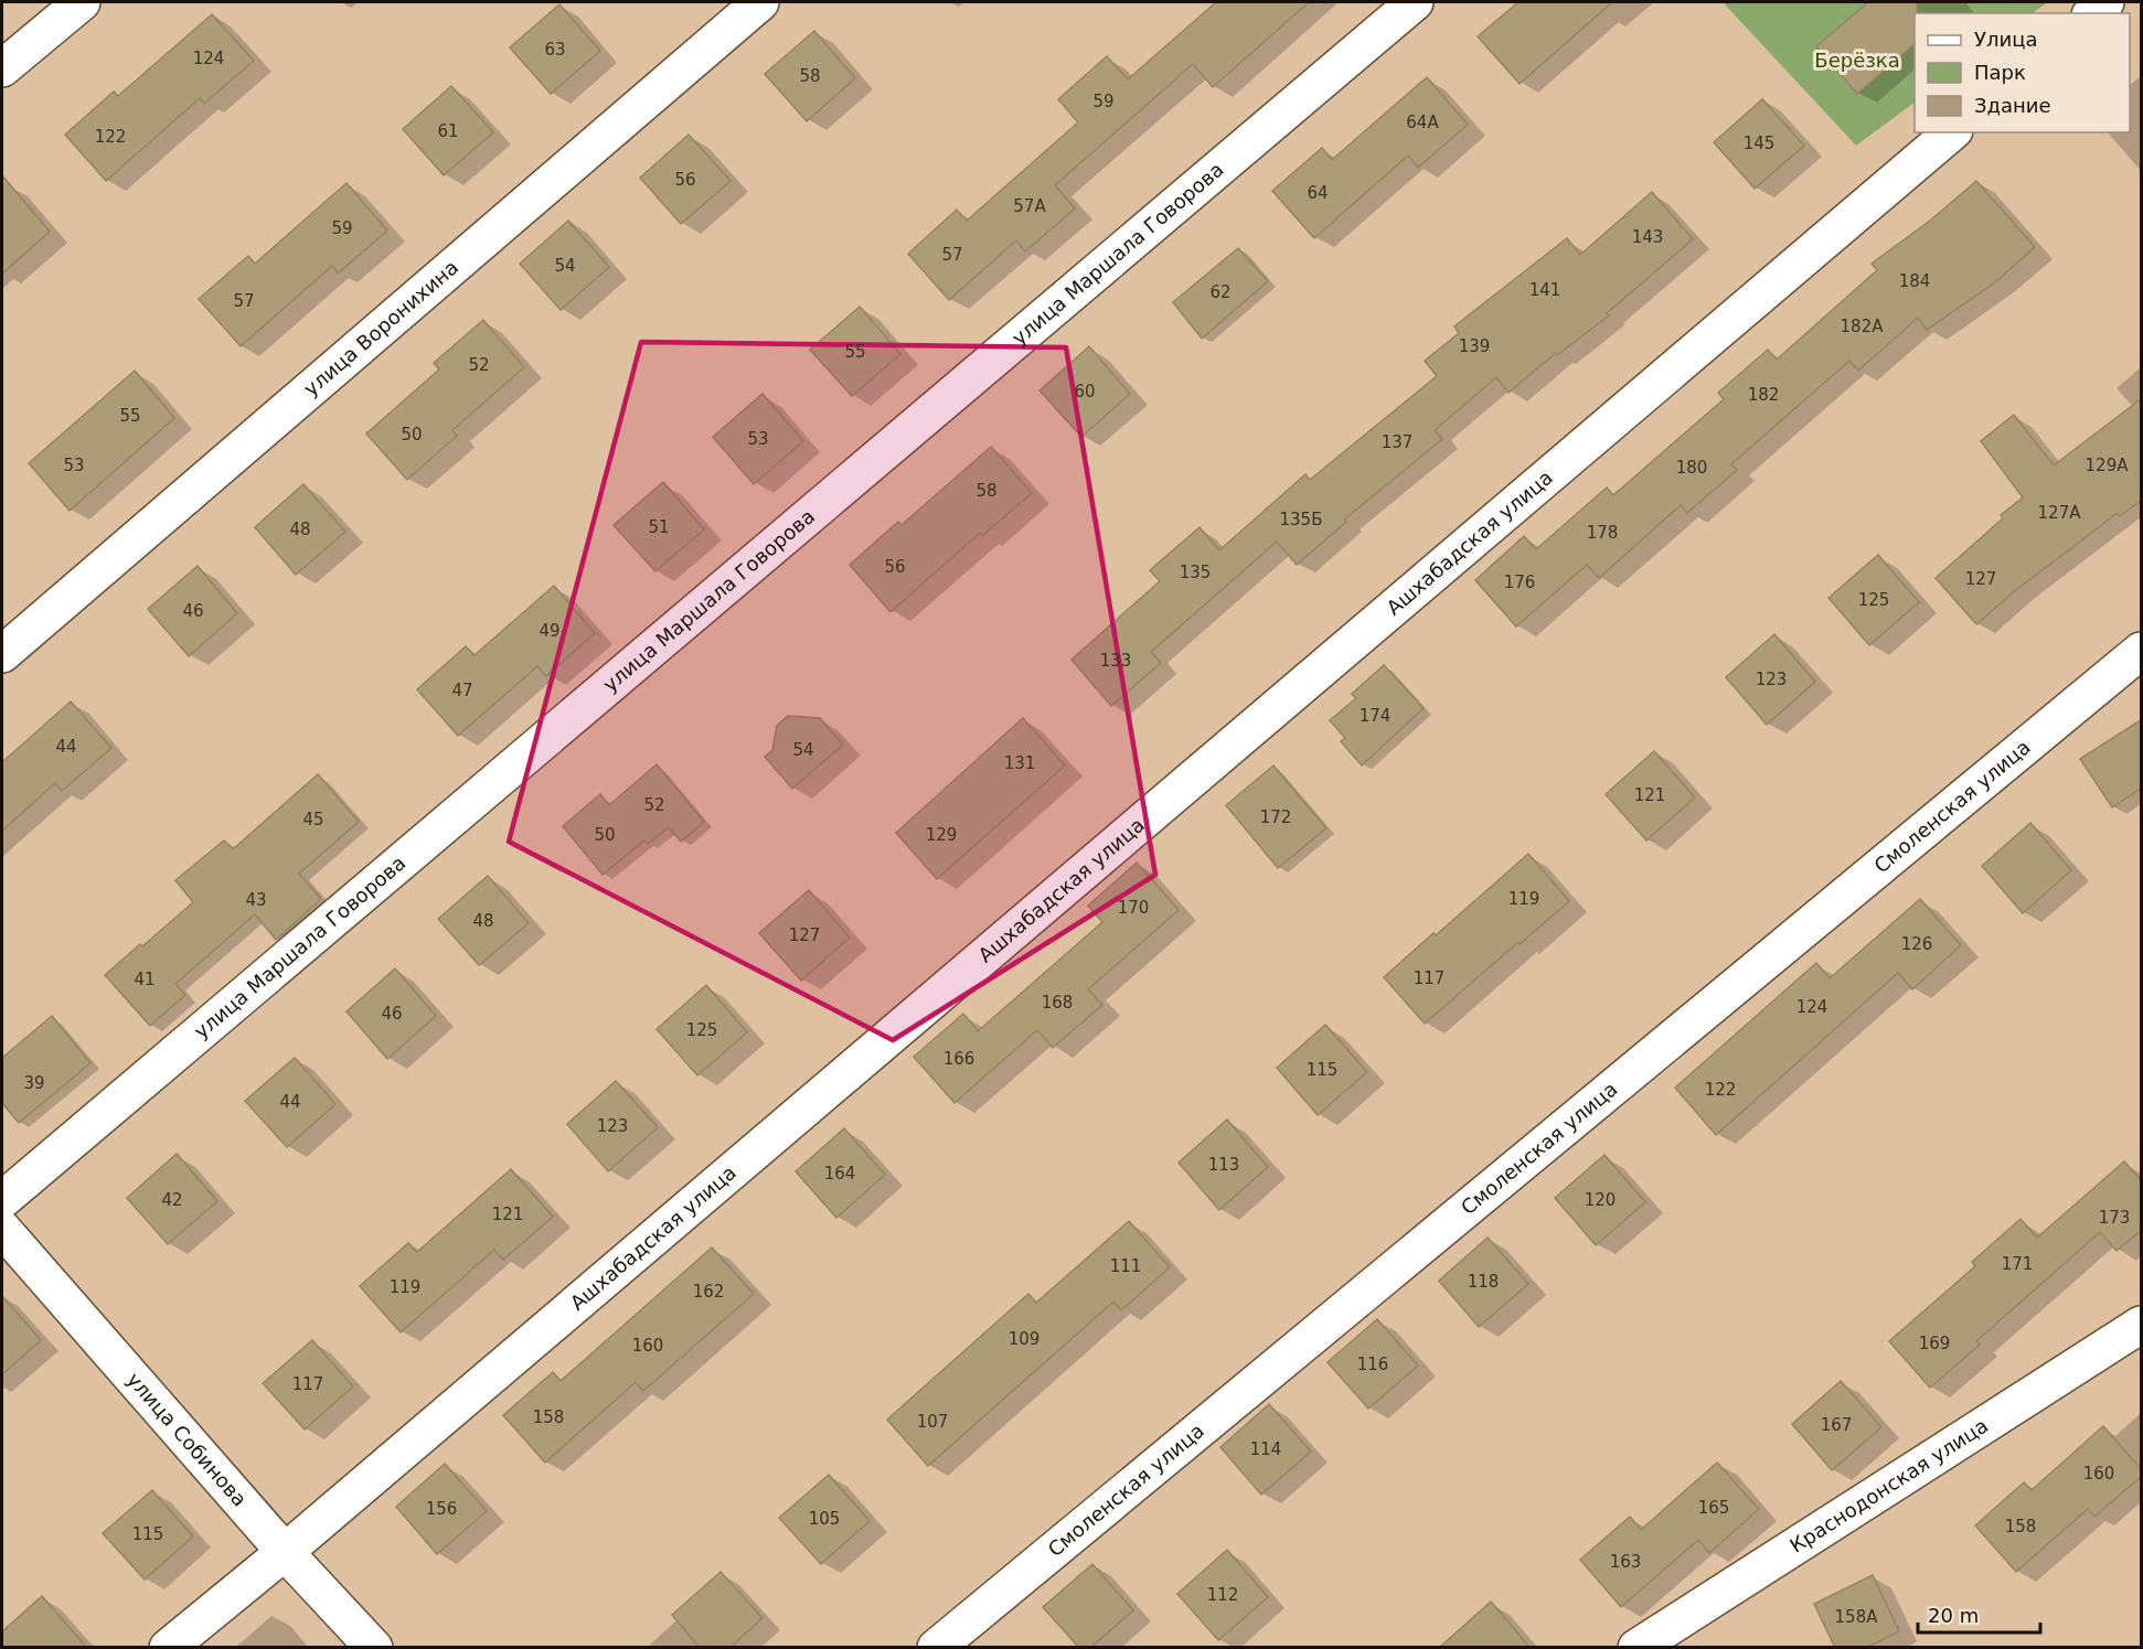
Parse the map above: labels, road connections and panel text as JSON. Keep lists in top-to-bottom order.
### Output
{
  "streets": {
    "street": [
      "улица Маршала Говорова",
      "улица Воронихина",
      "Ашхабадская улица",
      "Смоленская улица",
      "улица Собинова",
      "Краснодонская улица"
    ]
  },
  "crossings": [
    ["Ашхабадская улица", "улица Собинова"]
  ],
  "parks": ["Берёзка"],
  "house_numbers": [
    "63",
    "124",
    "58",
    "59",
    "64А",
    "61",
    "122",
    "145",
    "56",
    "64",
    "57А",
    "59",
    "143",
    "57",
    "54",
    "184",
    "141",
    "62",
    "57",
    "182А",
    "139",
    "55",
    "52",
    "60",
    "182",
    "55",
    "50",
    "53",
    "137",
    "53",
    "129А",
    "180",
    "58",
    "127А",
    "135Б",
    "51",
    "48",
    "178",
    "56",
    "135",
    "127",
    "176",
    "125",
    "46",
    "49",
    "133",
    "123",
    "47",
    "174",
    "44",
    "54",
    "131",
    "121",
    "52",
    "172",
    "45",
    "50",
    "129",
    "119",
    "43",
    "170",
    "48",
    "127",
    "126",
    "117",
    "41",
    "168",
    "124",
    "46",
    "125",
    "166",
    "115",
    "39",
    "122",
    "44",
    "123",
    "113",
    "164",
    "42",
    "120",
    "121",
    "173",
    "171",
    "111",
    "118",
    "119",
    "162",
    "109",
    "169",
    "160",
    "116",
    "117",
    "158",
    "107",
    "167",
    "114",
    "160",
    "165",
    "156",
    "105",
    "158",
    "115",
    "163",
    "112",
    "158А"
  ],
  "legend": ["Улица", "Парк", "Здание"],
  "scale_bar": "20 m"
}
